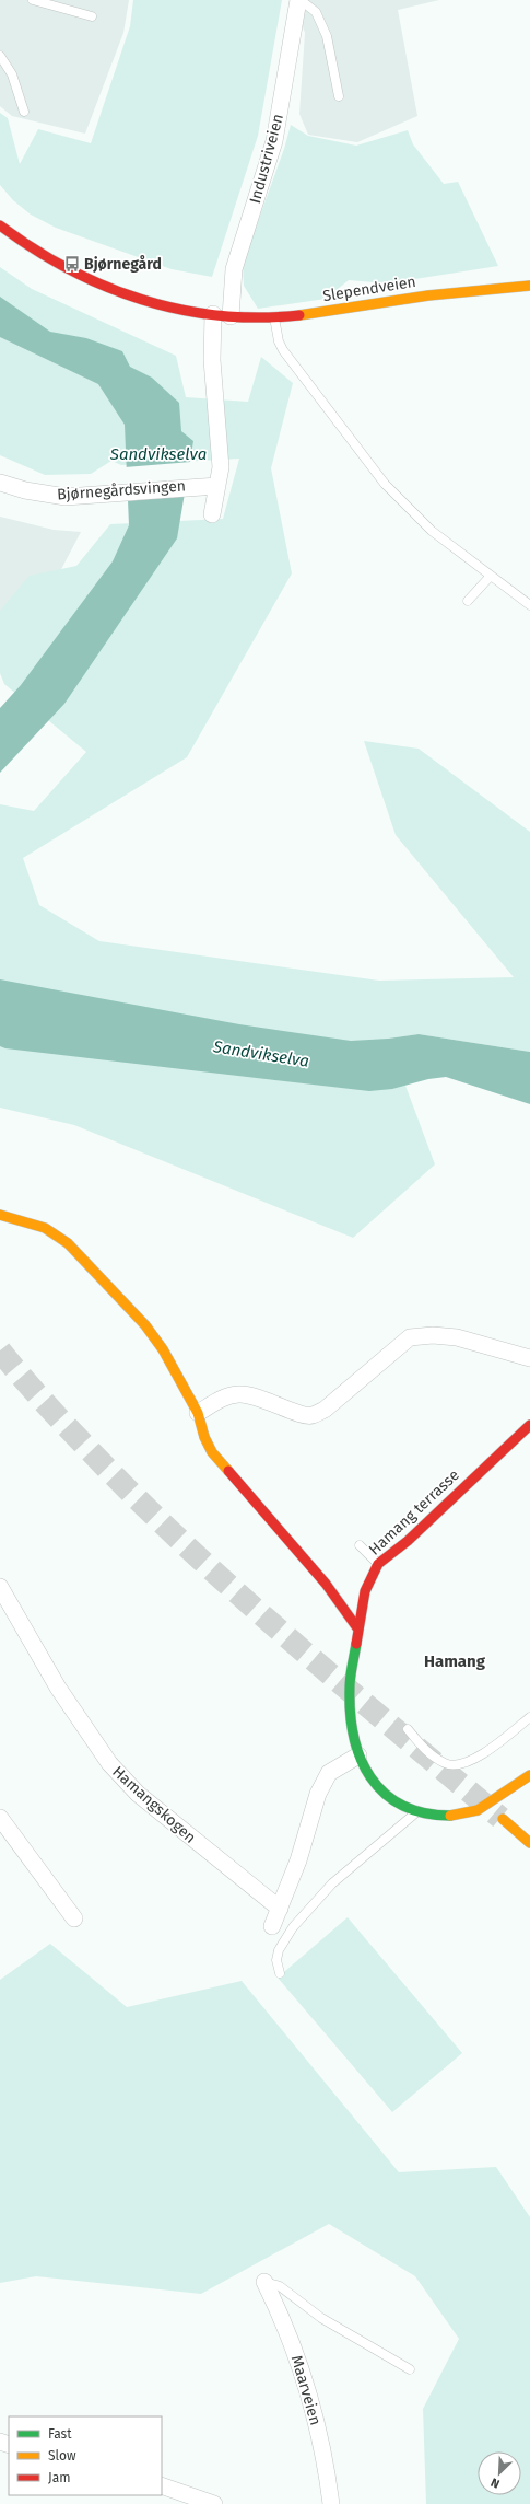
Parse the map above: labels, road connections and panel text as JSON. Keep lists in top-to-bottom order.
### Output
{
  "streets": {
    "street": [
      "Industriveien",
      "Slependveien",
      "Bjørnegårdsvingen",
      "Hamang terrasse",
      "Hamangskogen",
      "Maarveien"
    ]
  },
  "crossings": [
    ["Industriveien", "Slependveien"]
  ],
  "districts": ["Hamang"],
  "water": ["Sandvikselva"],
  "places": {
    "bus stop": ["Bjørnegård"]
  },
  "legend": ["Fast", "Slow", "Jam"],
  "north": "bottom left"
}
